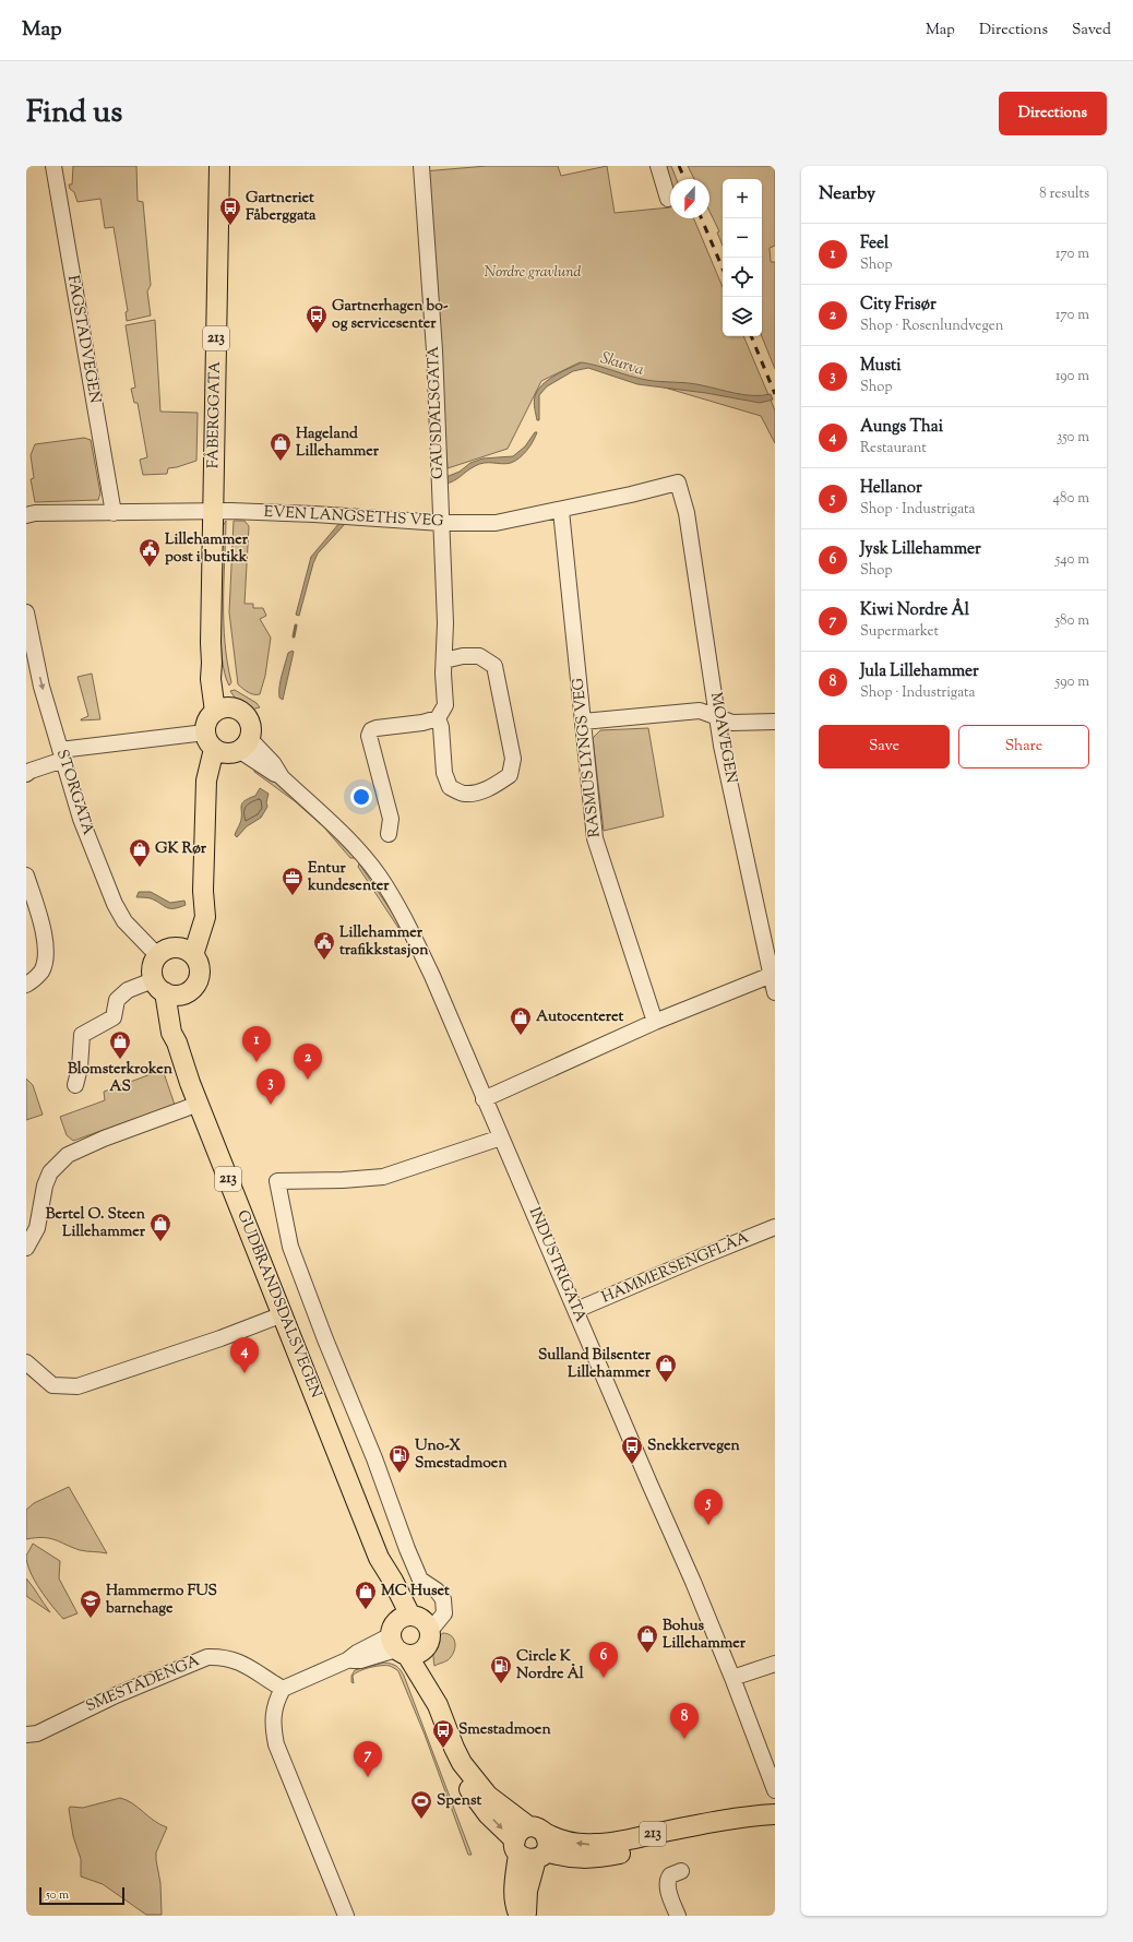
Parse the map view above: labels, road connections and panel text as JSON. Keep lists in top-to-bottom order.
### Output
{
  "streets": {
    "main road": ["213", "FÅBERGGATA", "GUDBRANDSDALSVEGEN"],
    "street": [
      "FAGSTADVEGEN",
      "GAUSDALSGATA",
      "EVEN LANGSETHS VEG",
      "MOAVEGEN",
      "RASMUS LYNGS VEG",
      "STORGATA",
      "INDUSTRIGATA",
      "HAMMERSENGFLÅA",
      "SMESTADENGA"
    ]
  },
  "crossings": [
    ["213", "STORGATA"],
    ["213", "GUDBRANDSDALSVEGEN"],
    ["FAGSTADVEGEN", "EVEN LANGSETHS VEG"],
    ["GAUSDALSGATA", "EVEN LANGSETHS VEG"],
    ["FÅBERGGATA", "EVEN LANGSETHS VEG"],
    ["EVEN LANGSETHS VEG", "MOAVEGEN"],
    ["EVEN LANGSETHS VEG", "RASMUS LYNGS VEG"],
    ["STORGATA", "GUDBRANDSDALSVEGEN"],
    ["INDUSTRIGATA", "HAMMERSENGFLÅA"]
  ],
  "one_way": ["STORGATA"],
  "water": ["Skurva"],
  "parks": ["Nordre gravlund"],
  "places": {
    "bus stop": [
      "Gartneriet Fåberggata",
      "Gartnerhagen bo- og servicesenter",
      "Snekkervegen",
      "Smestadmoen"
    ],
    "shop": [
      "Hageland Lillehammer",
      "GK Rør",
      "Autocenteret",
      "Blomsterkroken AS",
      "Bertel O. Steen Lillehammer",
      "Sulland Bilsenter Lillehammer",
      "MC Huset",
      "Bohus Lillehammer"
    ],
    "public building": ["Lillehammer post i butikk", "Lillehammer trafikkstasjon"],
    "office": ["Entur kundesenter"],
    "fuel station": ["Uno-X Smestadmoen", "Circle K Nordre Ål"],
    "school or university": ["Hammermo FUS barnehage"],
    "sports": ["Spenst"]
  },
  "scale_bar": "50 m",
  "north": "bottom",
  "page": {
    "header": "Map",
    "nav": ["Map", "Directions", "Saved"],
    "title": "Find us",
    "buttons": [
      "Directions",
      ["Save", "Share"]
    ],
    "heading": ["Nearby", "8 results"],
    "map_buttons": ["+", "−"],
    "list": [
      {
        "mark": "1",
        "name": "Feel",
        "note": "Shop",
        "value": "170 m"
      },
      {
        "mark": "2",
        "name": "City Frisør",
        "note": "Shop · Rosenlundvegen",
        "value": "170 m"
      },
      {
        "mark": "3",
        "name": "Musti",
        "note": "Shop",
        "value": "190 m"
      },
      {
        "mark": "4",
        "name": "Aungs Thai",
        "note": "Restaurant",
        "value": "350 m"
      },
      {
        "mark": "5",
        "name": "Hellanor",
        "note": "Shop · Industrigata",
        "value": "480 m"
      },
      {
        "mark": "6",
        "name": "Jysk Lillehammer",
        "note": "Shop",
        "value": "540 m"
      },
      {
        "mark": "7",
        "name": "Kiwi Nordre Ål",
        "note": "Supermarket",
        "value": "580 m"
      },
      {
        "mark": "8",
        "name": "Jula Lillehammer",
        "note": "Shop · Industrigata",
        "value": "590 m"
      }
    ],
    "pins": [
      "1",
      "2",
      "3",
      "4",
      "5",
      "6",
      "8",
      "7"
    ],
    "scale": "50 m"
  }
}
